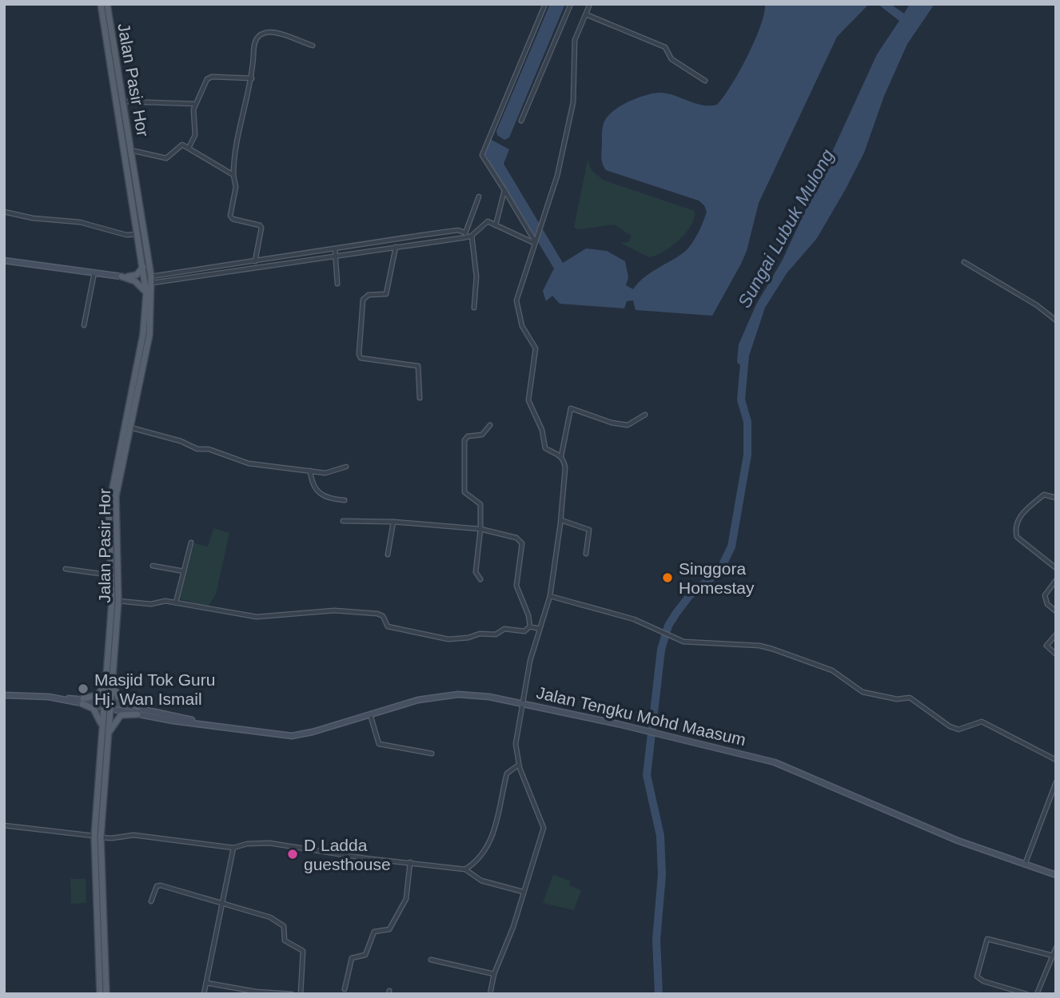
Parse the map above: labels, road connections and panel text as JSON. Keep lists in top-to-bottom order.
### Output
{
  "streets": {
    "main road": ["Jalan Pasir Hor", "Jalan Tengku Mohd Maasum"]
  },
  "crossings": [
    ["Jalan Pasir Hor", "Jalan Tengku Mohd Maasum"]
  ],
  "water": ["Sungai Lubuk Mulong"],
  "places": ["Singgora Homestay", "Masjid Tok Guru Hj. Wan Ismail", "D Ladda guesthouse"]
}
